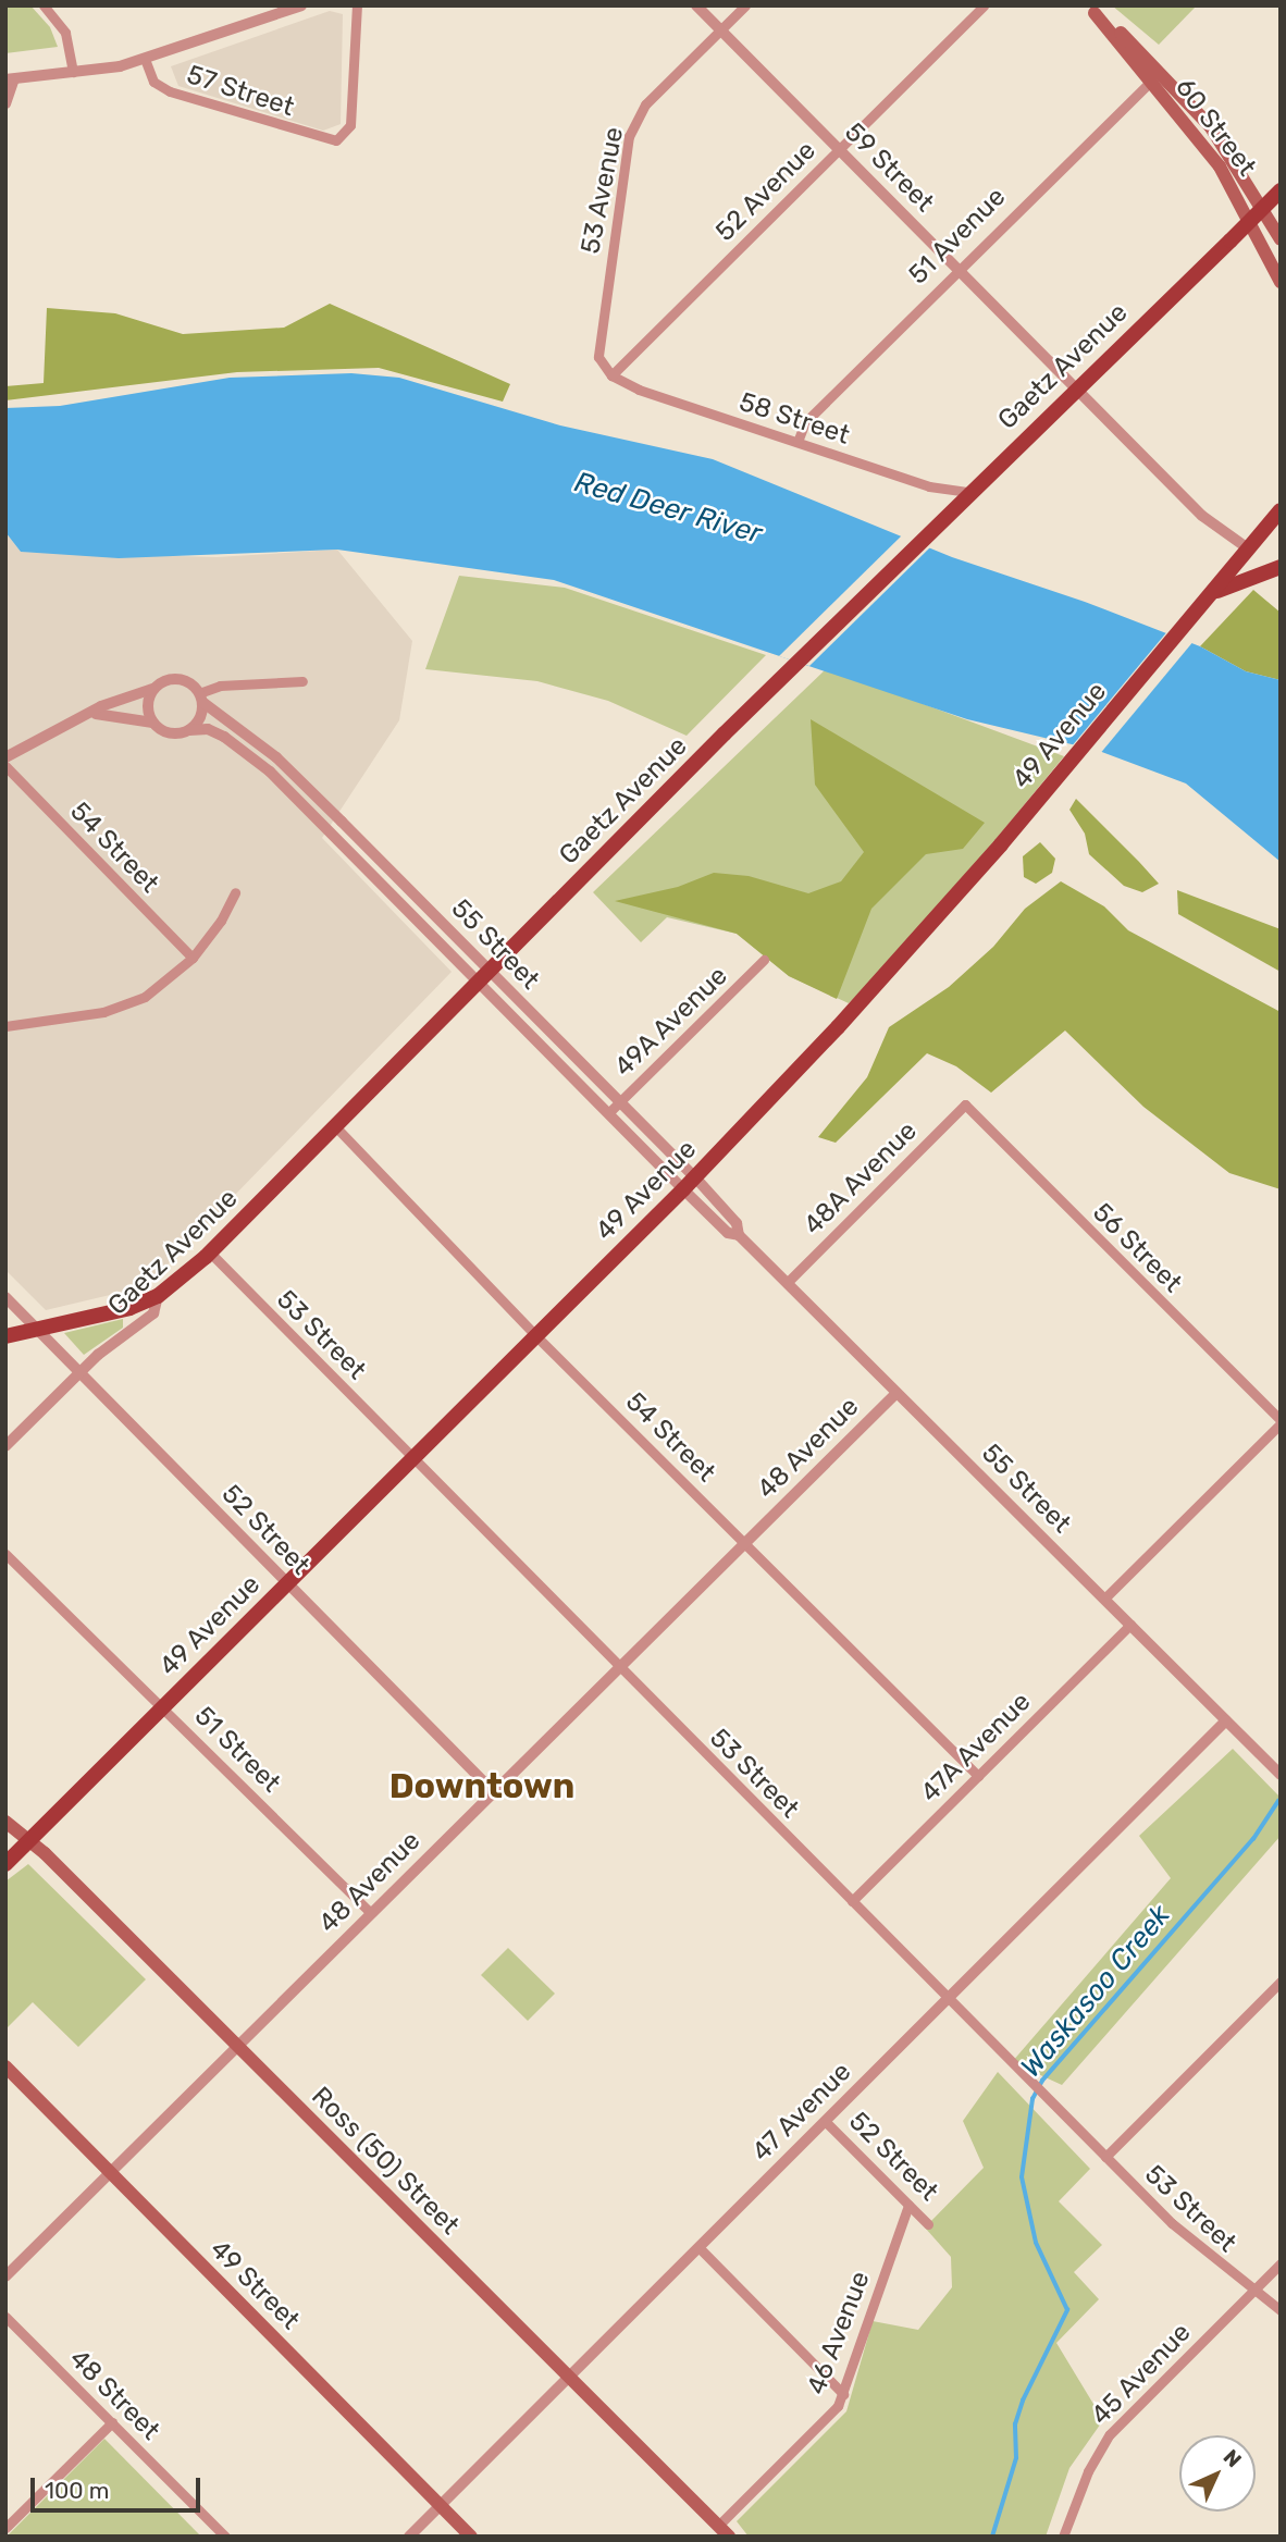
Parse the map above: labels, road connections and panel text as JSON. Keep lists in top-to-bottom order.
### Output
{
  "streets": {
    "main road": [
      "60 Street",
      "Gaetz Avenue",
      "49 Avenue",
      "Ross (50) Street",
      "49 Street"
    ],
    "street": [
      "57 Street",
      "59 Street",
      "53 Avenue",
      "52 Avenue",
      "51 Avenue",
      "58 Street",
      "54 Street",
      "55 Street",
      "49A Avenue",
      "48A Avenue",
      "56 Street",
      "53 Street",
      "48 Avenue",
      "52 Street",
      "47A Avenue",
      "51 Street",
      "47 Avenue",
      "46 Avenue",
      "45 Avenue",
      "48 Street"
    ]
  },
  "crossings": [
    ["60 Street", "51 Avenue"],
    ["59 Street", "53 Avenue"],
    ["59 Street", "52 Avenue"],
    ["59 Street", "51 Avenue"],
    ["59 Street", "Gaetz Avenue"],
    ["59 Street", "49 Avenue"],
    ["53 Avenue", "52 Avenue"],
    ["53 Avenue", "58 Street"],
    ["52 Avenue", "58 Street"],
    ["51 Avenue", "58 Street"],
    ["Gaetz Avenue", "58 Street"],
    ["Gaetz Avenue", "54 Street"],
    ["Gaetz Avenue", "55 Street"],
    ["Gaetz Avenue", "53 Street"],
    ["Gaetz Avenue", "52 Street"],
    ["49 Avenue", "54 Street"],
    ["49 Avenue", "55 Street"],
    ["49 Avenue", "53 Street"],
    ["49 Avenue", "52 Street"],
    ["49 Avenue", "51 Street"],
    ["49 Avenue", "Ross (50) Street"],
    ["54 Street", "48 Avenue"],
    ["54 Street", "47A Avenue"],
    ["55 Street", "49A Avenue"],
    ["55 Street", "48A Avenue"],
    ["55 Street", "48 Avenue"],
    ["55 Street", "47A Avenue"],
    ["55 Street", "47 Avenue"],
    ["48A Avenue", "56 Street"],
    ["53 Street", "48 Avenue"],
    ["53 Street", "47A Avenue"],
    ["53 Street", "47 Avenue"],
    ["53 Street", "45 Avenue"],
    ["48 Avenue", "52 Street"],
    ["48 Avenue", "51 Street"],
    ["48 Avenue", "Ross (50) Street"],
    ["48 Avenue", "49 Street"],
    ["52 Street", "47 Avenue"],
    ["52 Street", "46 Avenue"],
    ["47 Avenue", "Ross (50) Street"],
    ["47 Avenue", "49 Street"],
    ["Ross (50) Street", "46 Avenue"]
  ],
  "districts": ["Downtown"],
  "water": ["Red Deer River", "Waskasoo Creek"],
  "scale_bar": "100 m",
  "north": "top right"
}
